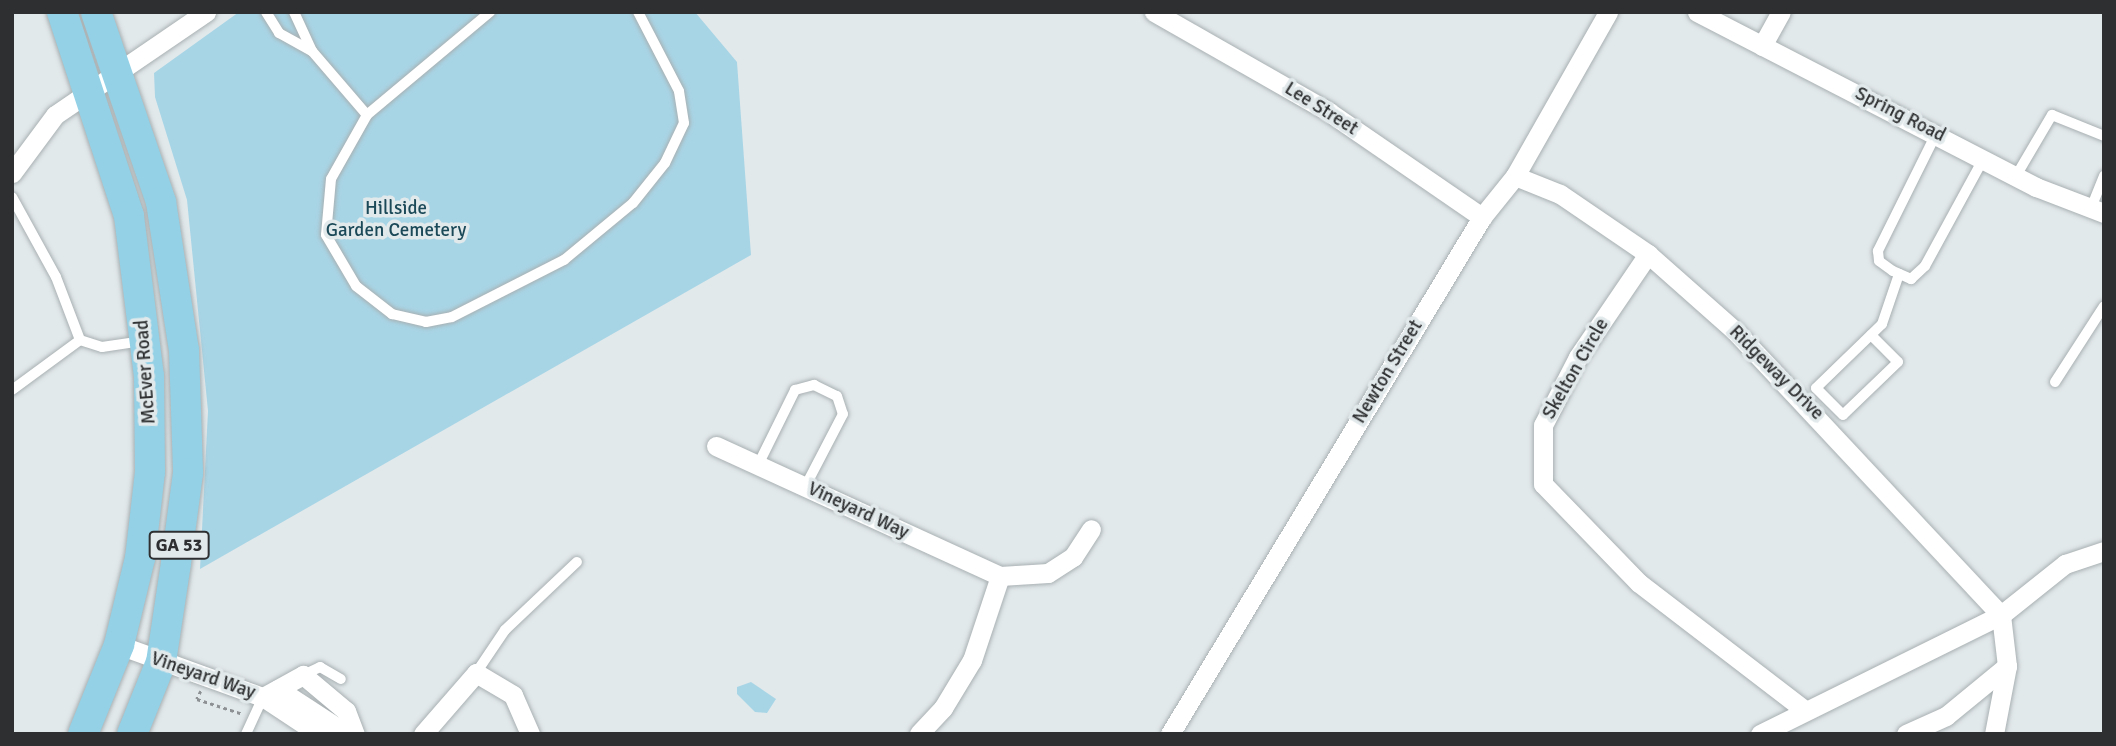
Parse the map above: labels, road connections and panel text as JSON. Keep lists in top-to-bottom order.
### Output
{
  "streets": {
    "main road": ["McEver Road", "GA 53"],
    "street": [
      "Lee Street",
      "Spring Road",
      "Skelton Circle",
      "Newton Street",
      "Ridgeway Drive",
      "Vineyard Way"
    ]
  },
  "crossings": [
    ["Lee Street", "Newton Street"],
    ["Skelton Circle", "Ridgeway Drive"],
    ["McEver Road", "Vineyard Way"],
    ["Newton Street", "Ridgeway Drive"]
  ],
  "parks": ["Hillside Garden Cemetery"]
}
